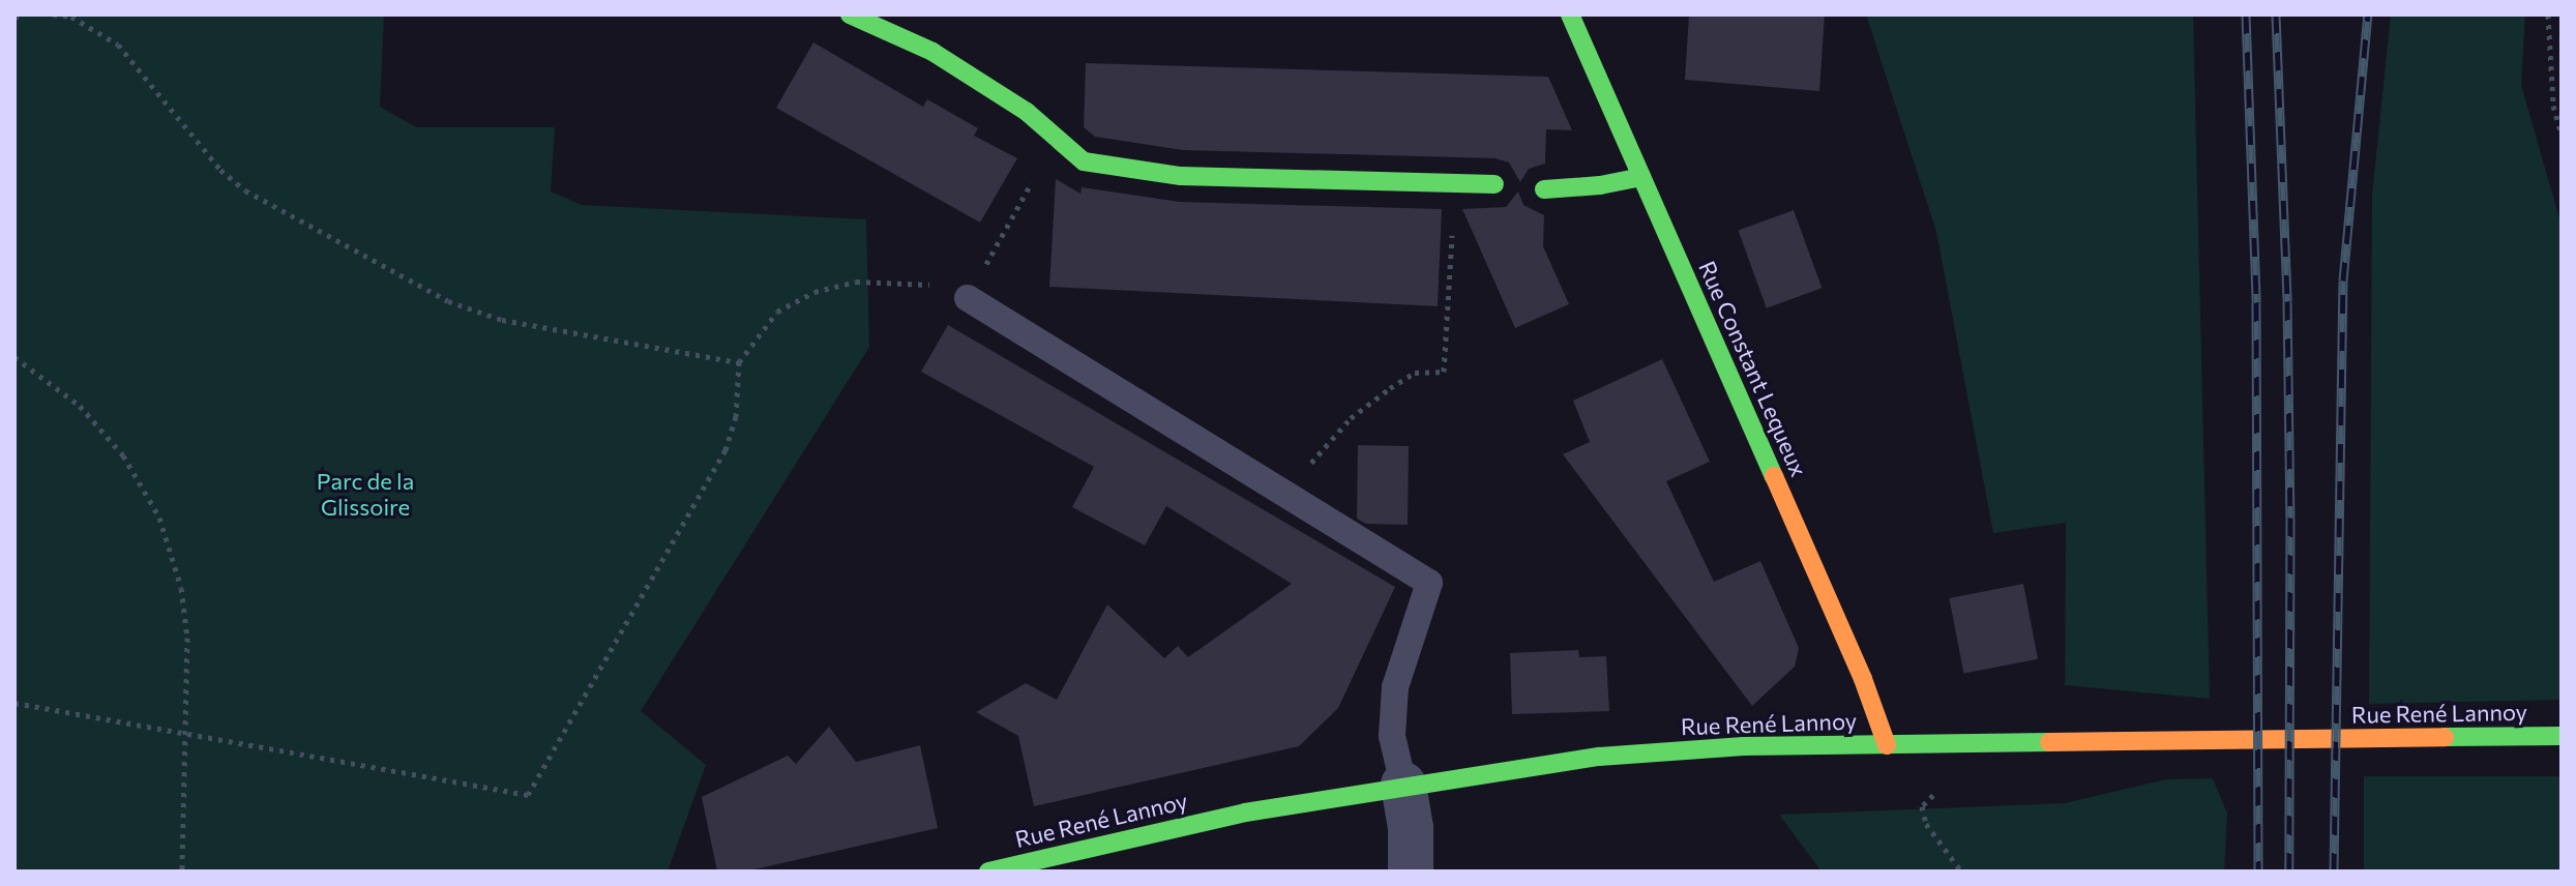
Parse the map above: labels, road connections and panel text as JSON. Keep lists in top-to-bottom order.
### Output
{
  "streets": {
    "street": ["Rue Constant Lequeux", "Rue René Lannoy"]
  },
  "crossings": [
    ["Rue Constant Lequeux", "Rue René Lannoy"]
  ],
  "parks": ["Parc de la Glissoire"]
}
